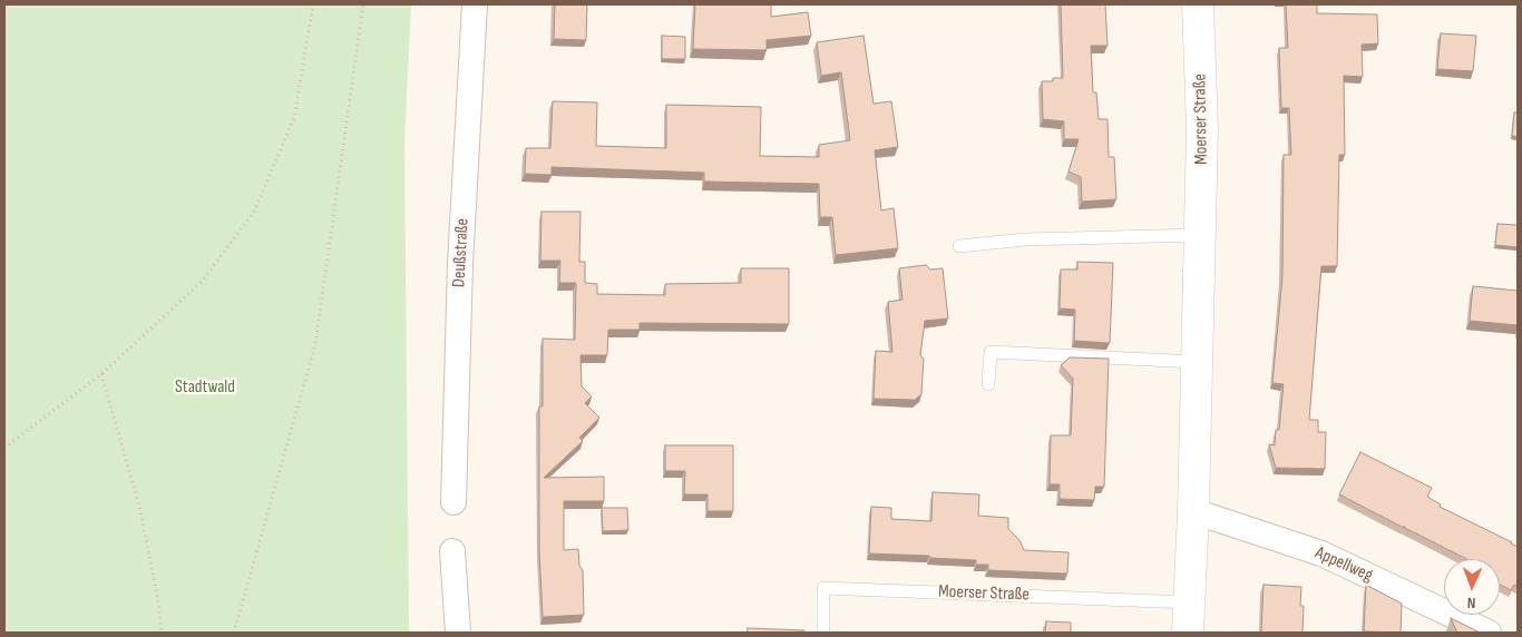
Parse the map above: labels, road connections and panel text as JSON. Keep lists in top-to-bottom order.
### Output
{
  "streets": {
    "main road": ["Moerser Straße"],
    "street": ["Deußstraße", "Appellweg"]
  },
  "crossings": [
    ["Moerser Straße", "Appellweg"]
  ],
  "parks": ["Stadtwald"],
  "north": "bottom"
}
